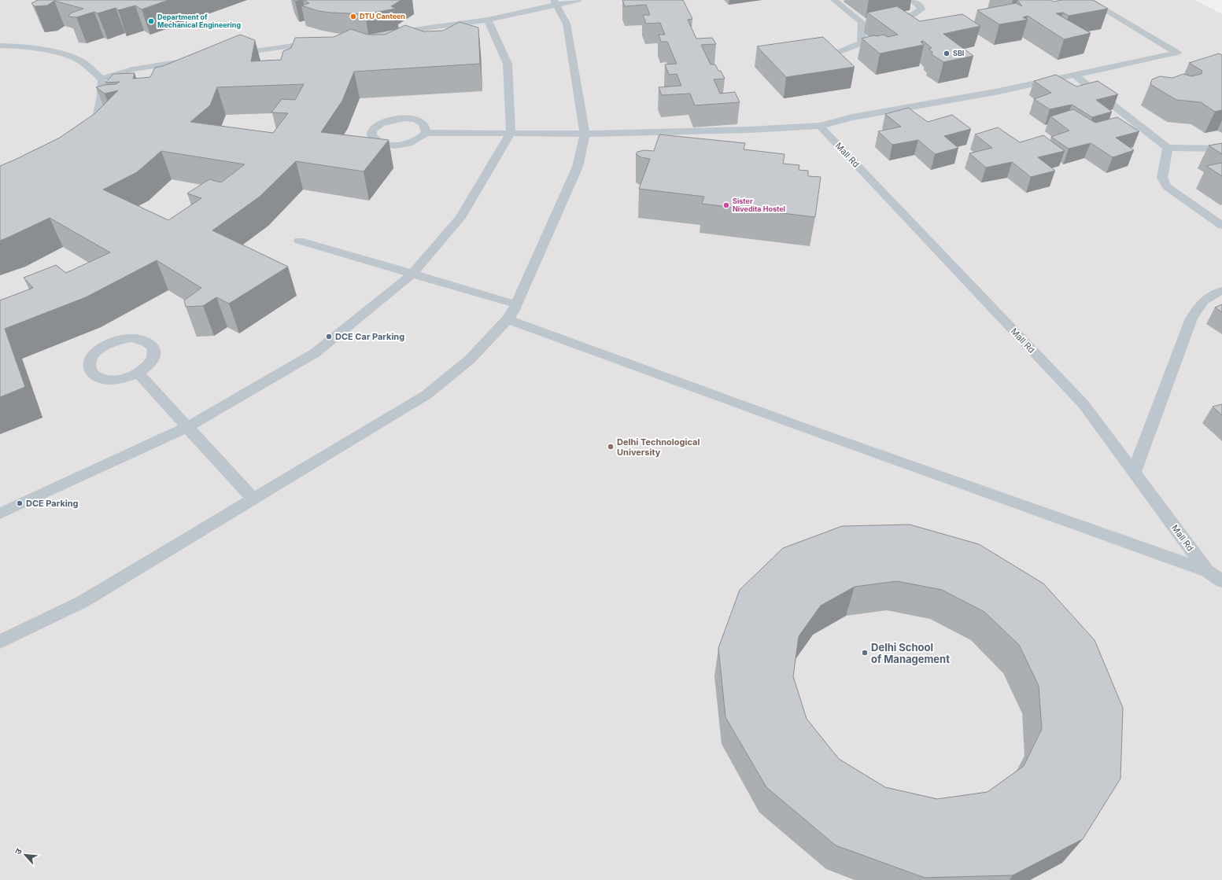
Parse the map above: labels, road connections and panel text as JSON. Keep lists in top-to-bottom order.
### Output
{
  "streets": {
    "lane": ["Mall Rd"]
  },
  "places": [
    "DTU Canteen",
    "Department of Mechanical Engineering",
    "SBI",
    "Sister Nivedita Hostel",
    "DCE Car Parking",
    "Delhi Technological University",
    "DCE Parking",
    "Delhi School of Management"
  ],
  "north": "top left"
}
